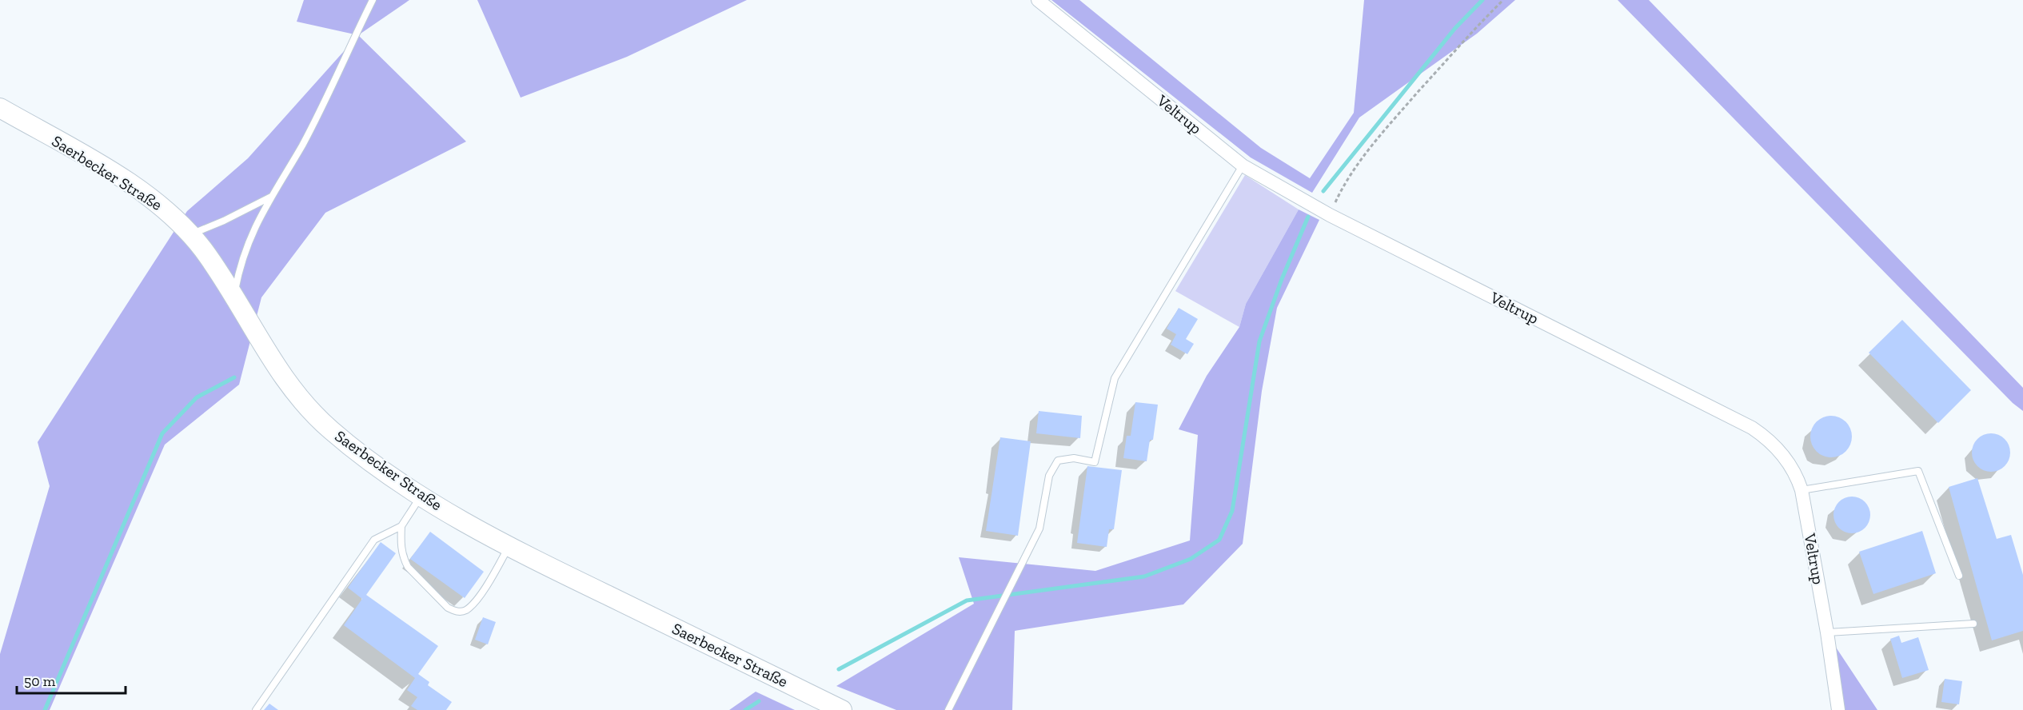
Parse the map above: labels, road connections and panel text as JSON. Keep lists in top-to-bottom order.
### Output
{
  "streets": {
    "main road": ["Saerbecker Straße"],
    "street": ["Veltrup"]
  },
  "scale_bar": "50 m"
}
